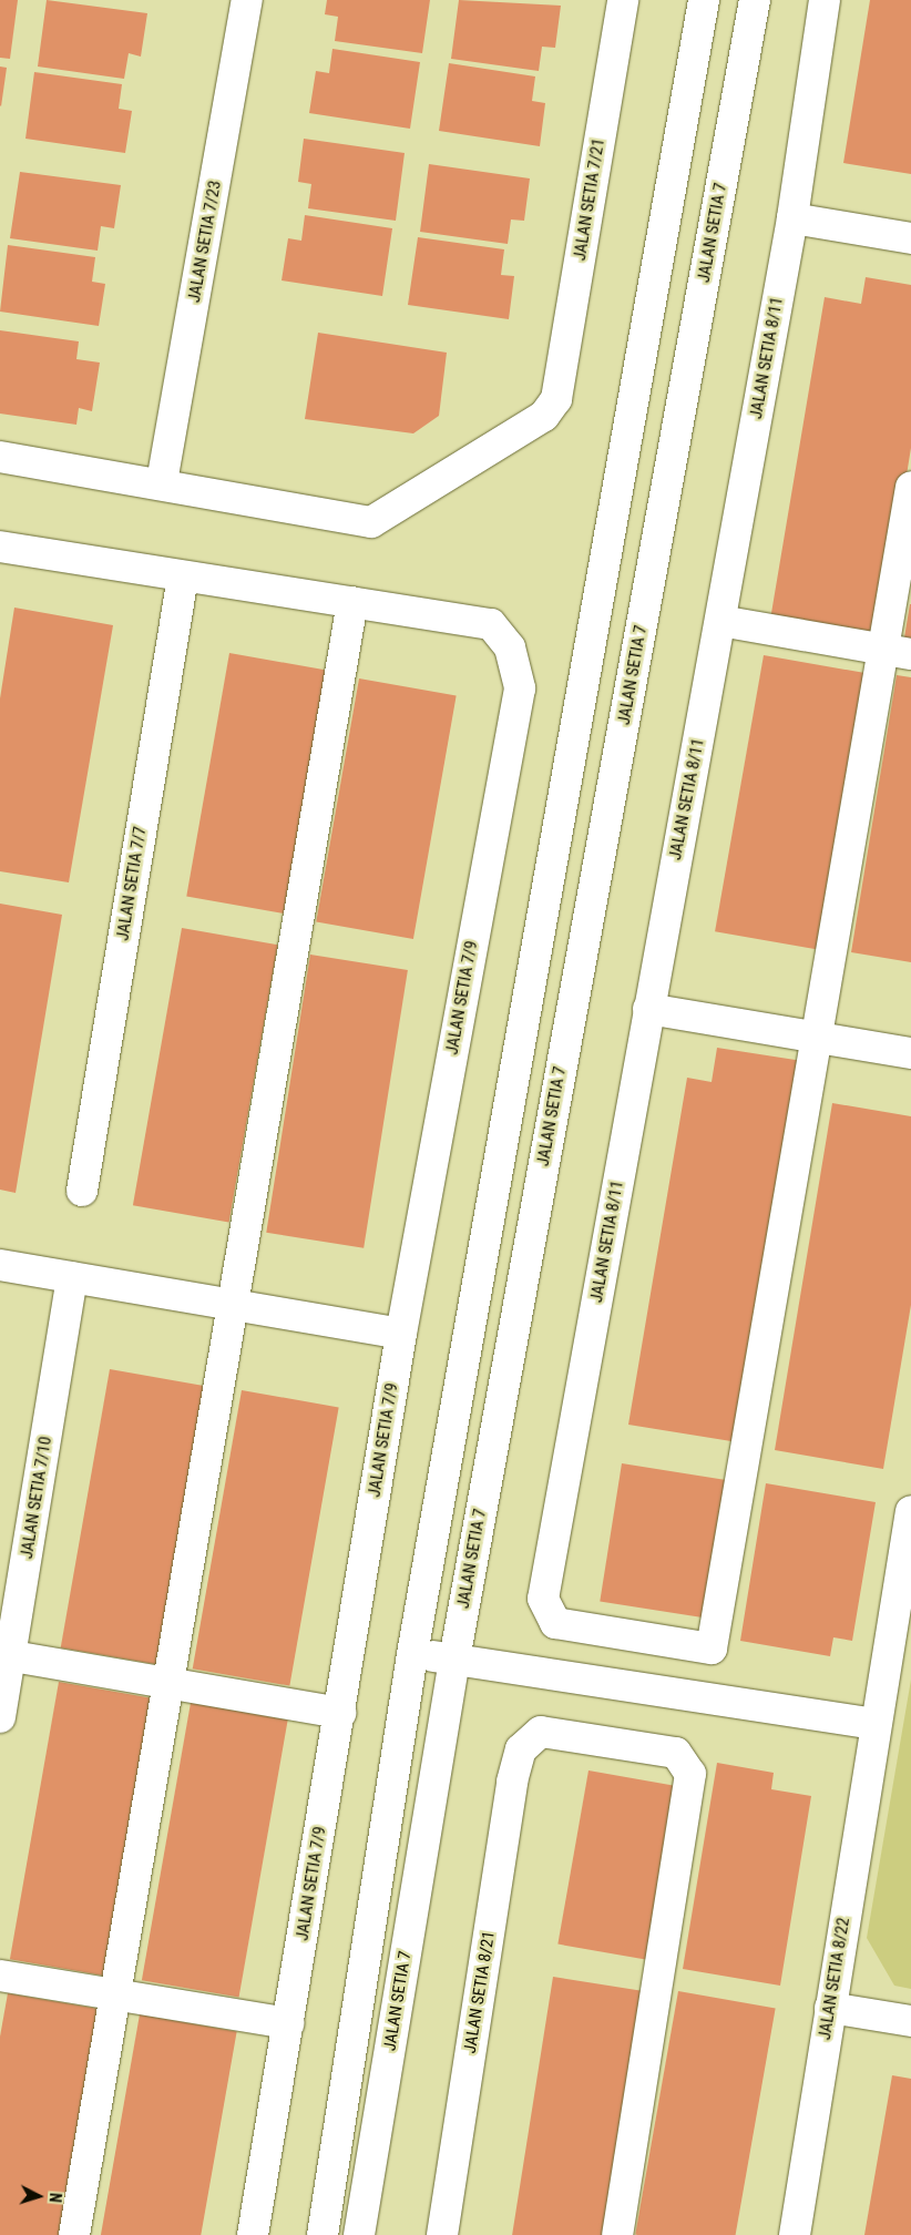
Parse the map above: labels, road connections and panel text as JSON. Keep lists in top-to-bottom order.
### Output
{
  "streets": {
    "street": [
      "JALAN SETIA 7/21",
      "JALAN SETIA 7",
      "JALAN SETIA 7/23",
      "JALAN SETIA 8/11",
      "JALAN SETIA 7/7",
      "JALAN SETIA 7/9",
      "JALAN SETIA 7/10",
      "JALAN SETIA 8/22",
      "JALAN SETIA 8/21"
    ]
  },
  "crossings": [
    ["JALAN SETIA 7/21", "JALAN SETIA 7/23"]
  ],
  "north": "right"
}
